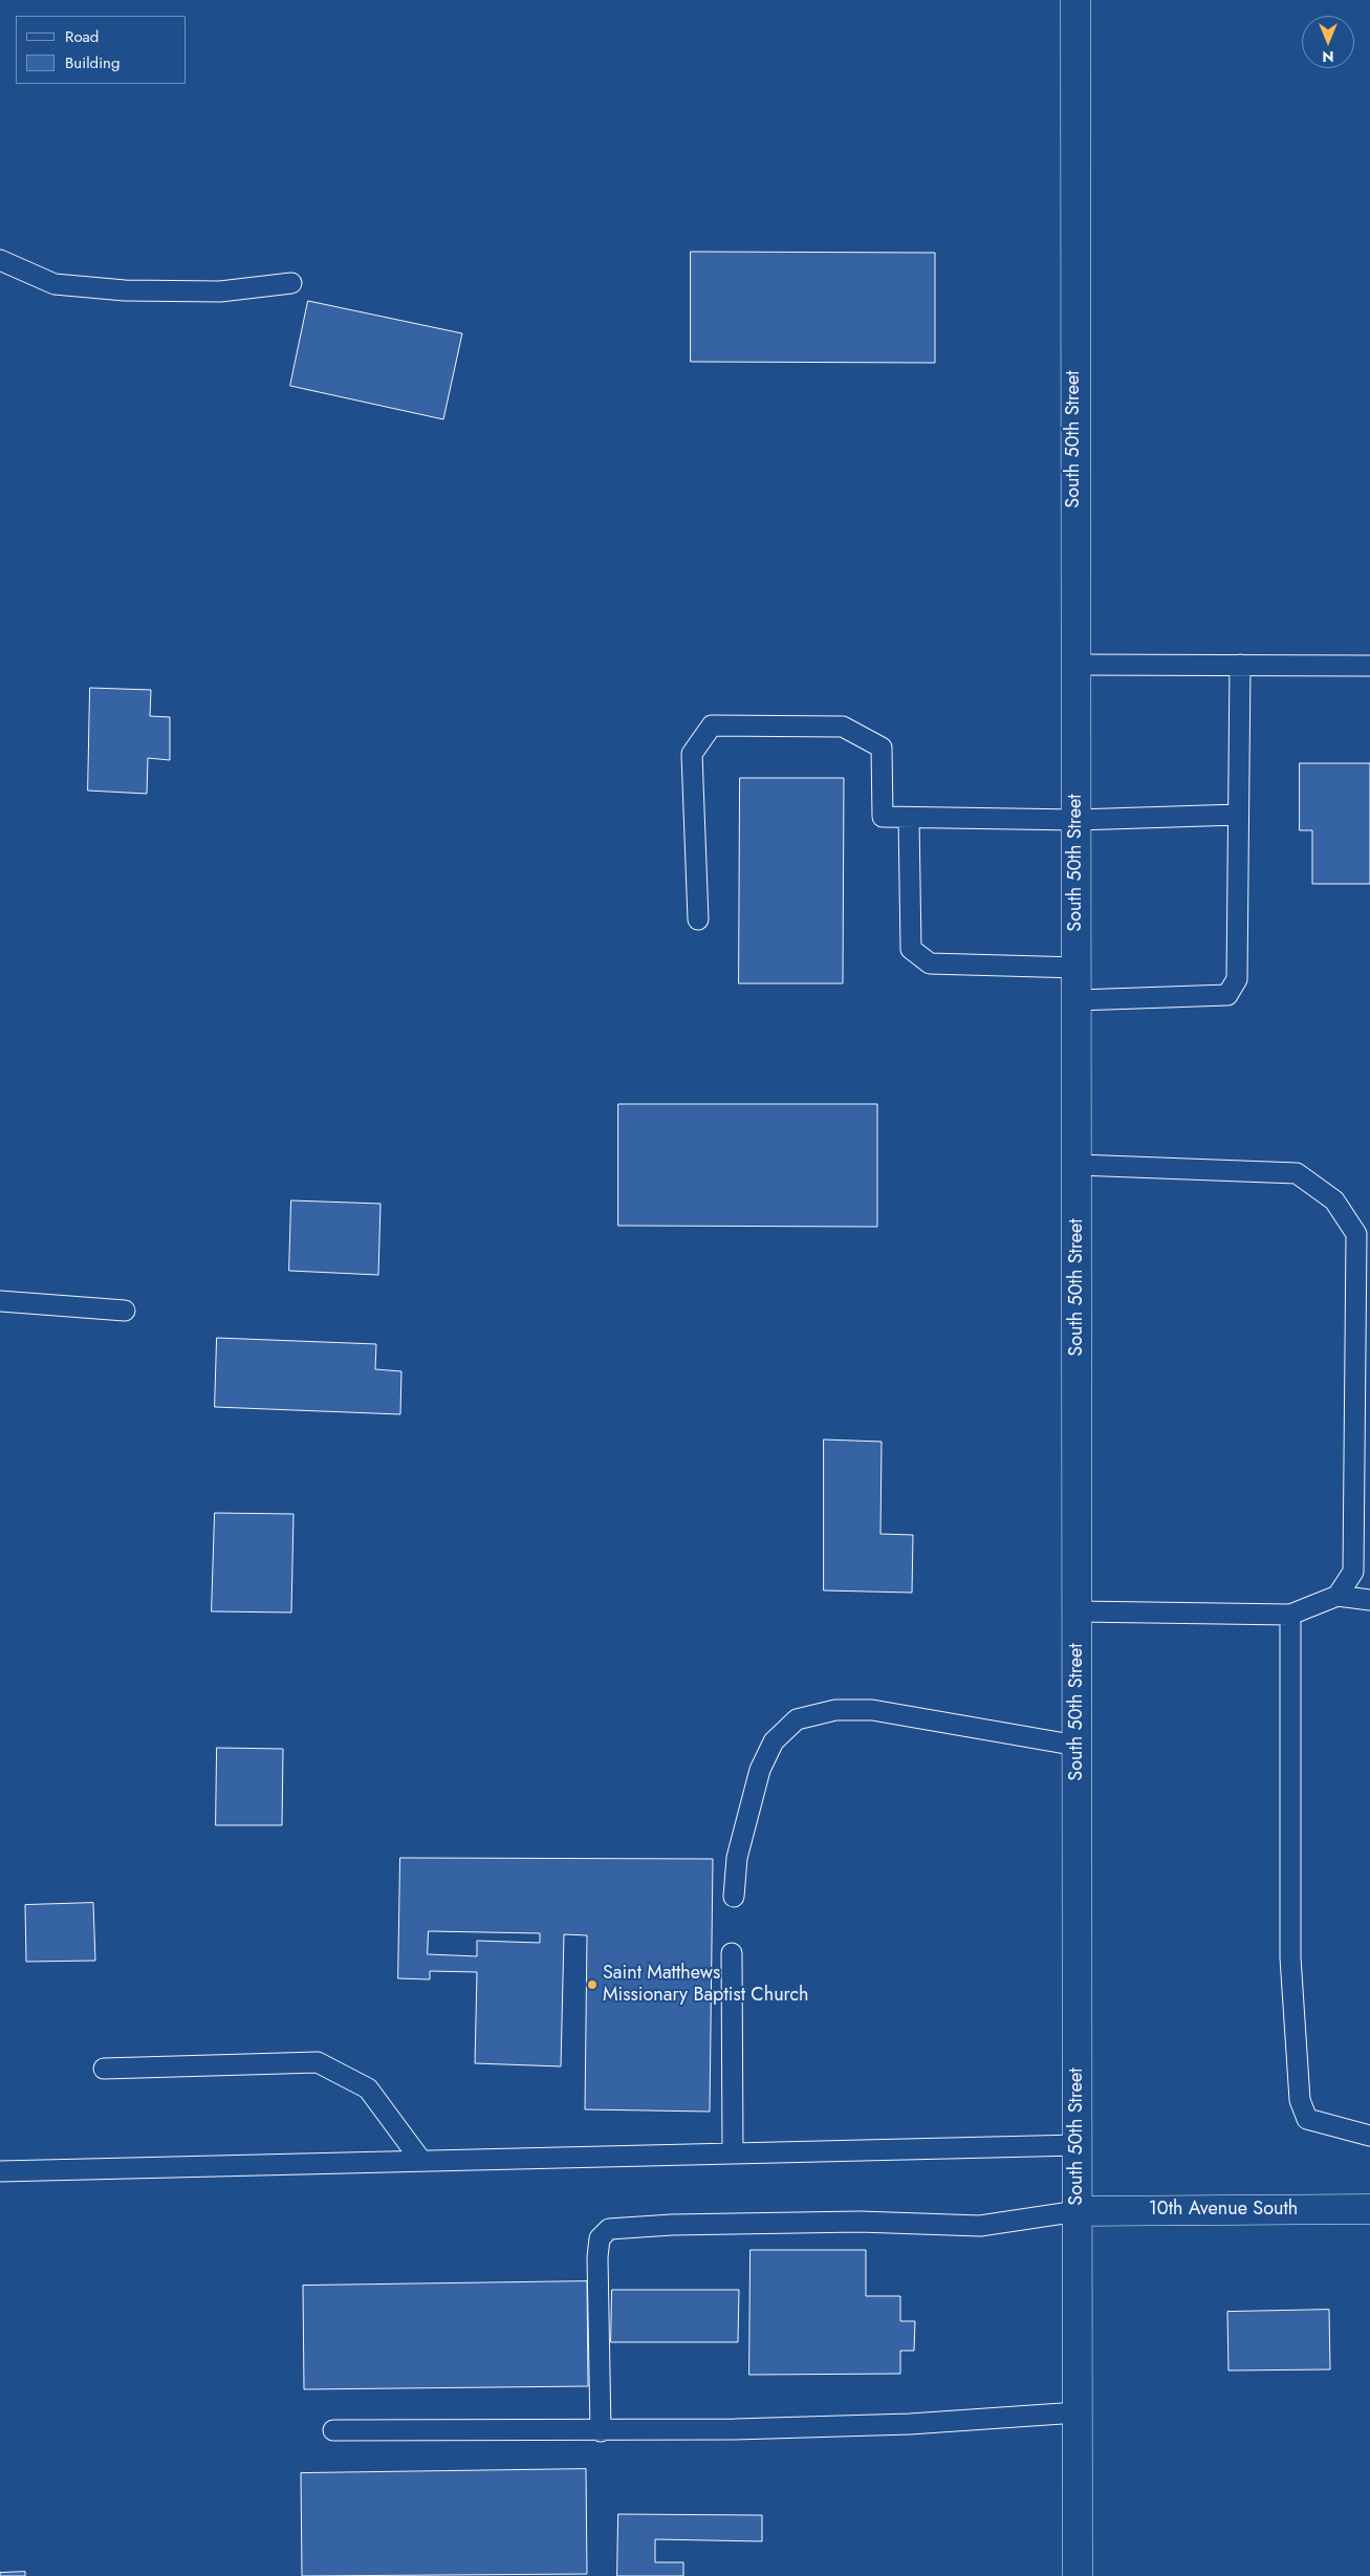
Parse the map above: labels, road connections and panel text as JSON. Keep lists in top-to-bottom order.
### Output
{
  "streets": {
    "main road": ["South 50th Street", "10th Avenue South"]
  },
  "crossings": [
    ["South 50th Street", "10th Avenue South"]
  ],
  "places": ["Saint Matthews Missionary Baptist Church"],
  "legend": ["Road", "Building"],
  "north": "bottom"
}
